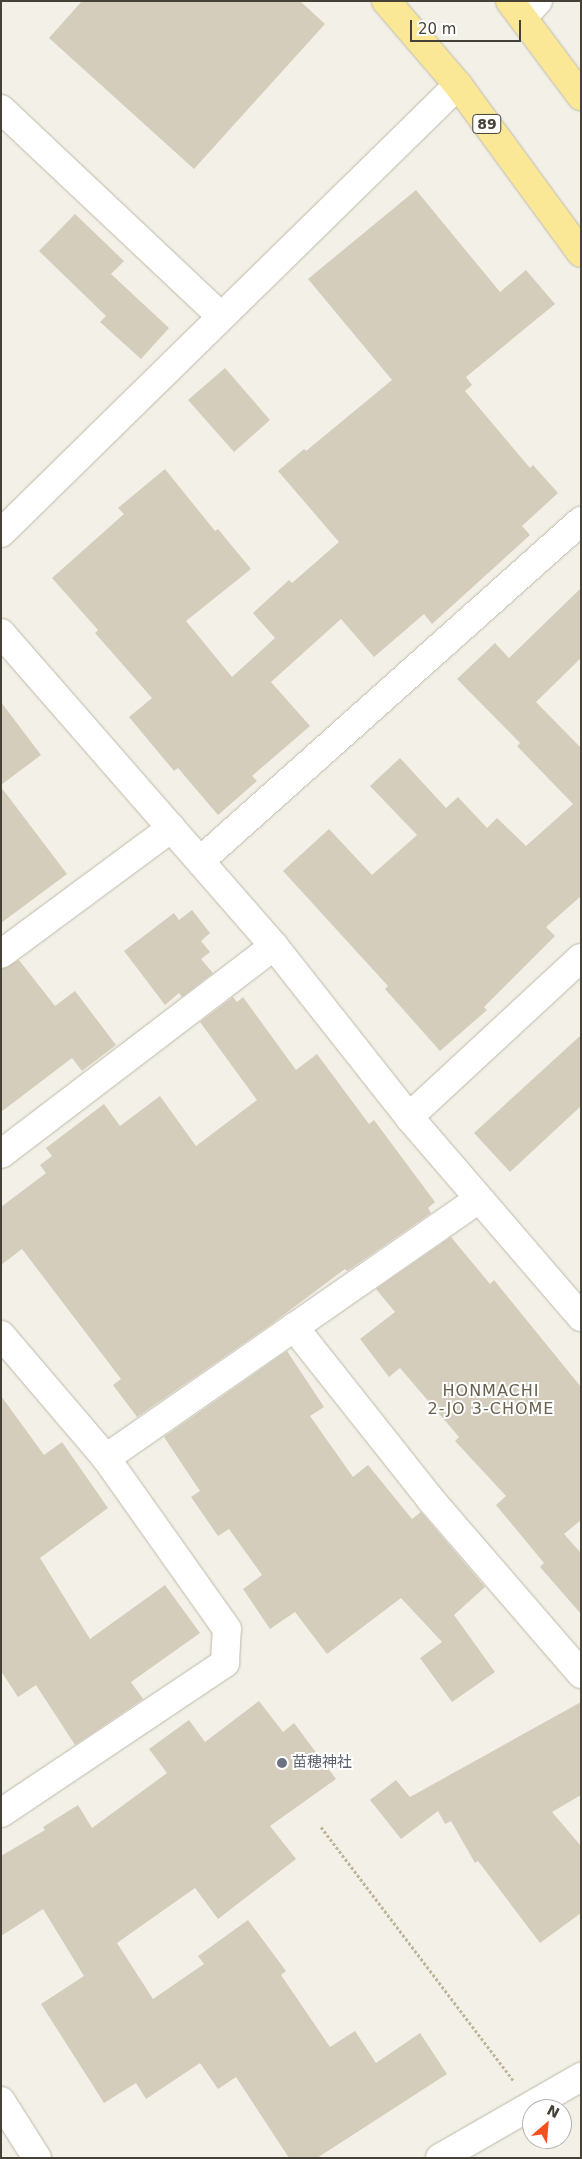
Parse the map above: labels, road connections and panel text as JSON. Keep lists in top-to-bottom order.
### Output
{
  "streets": {
    "main road": ["89"]
  },
  "districts": ["HONMACHI 2-JO 3-CHOME"],
  "places": ["苗穂神社"],
  "scale_bar": "20 m",
  "north": "top right"
}
